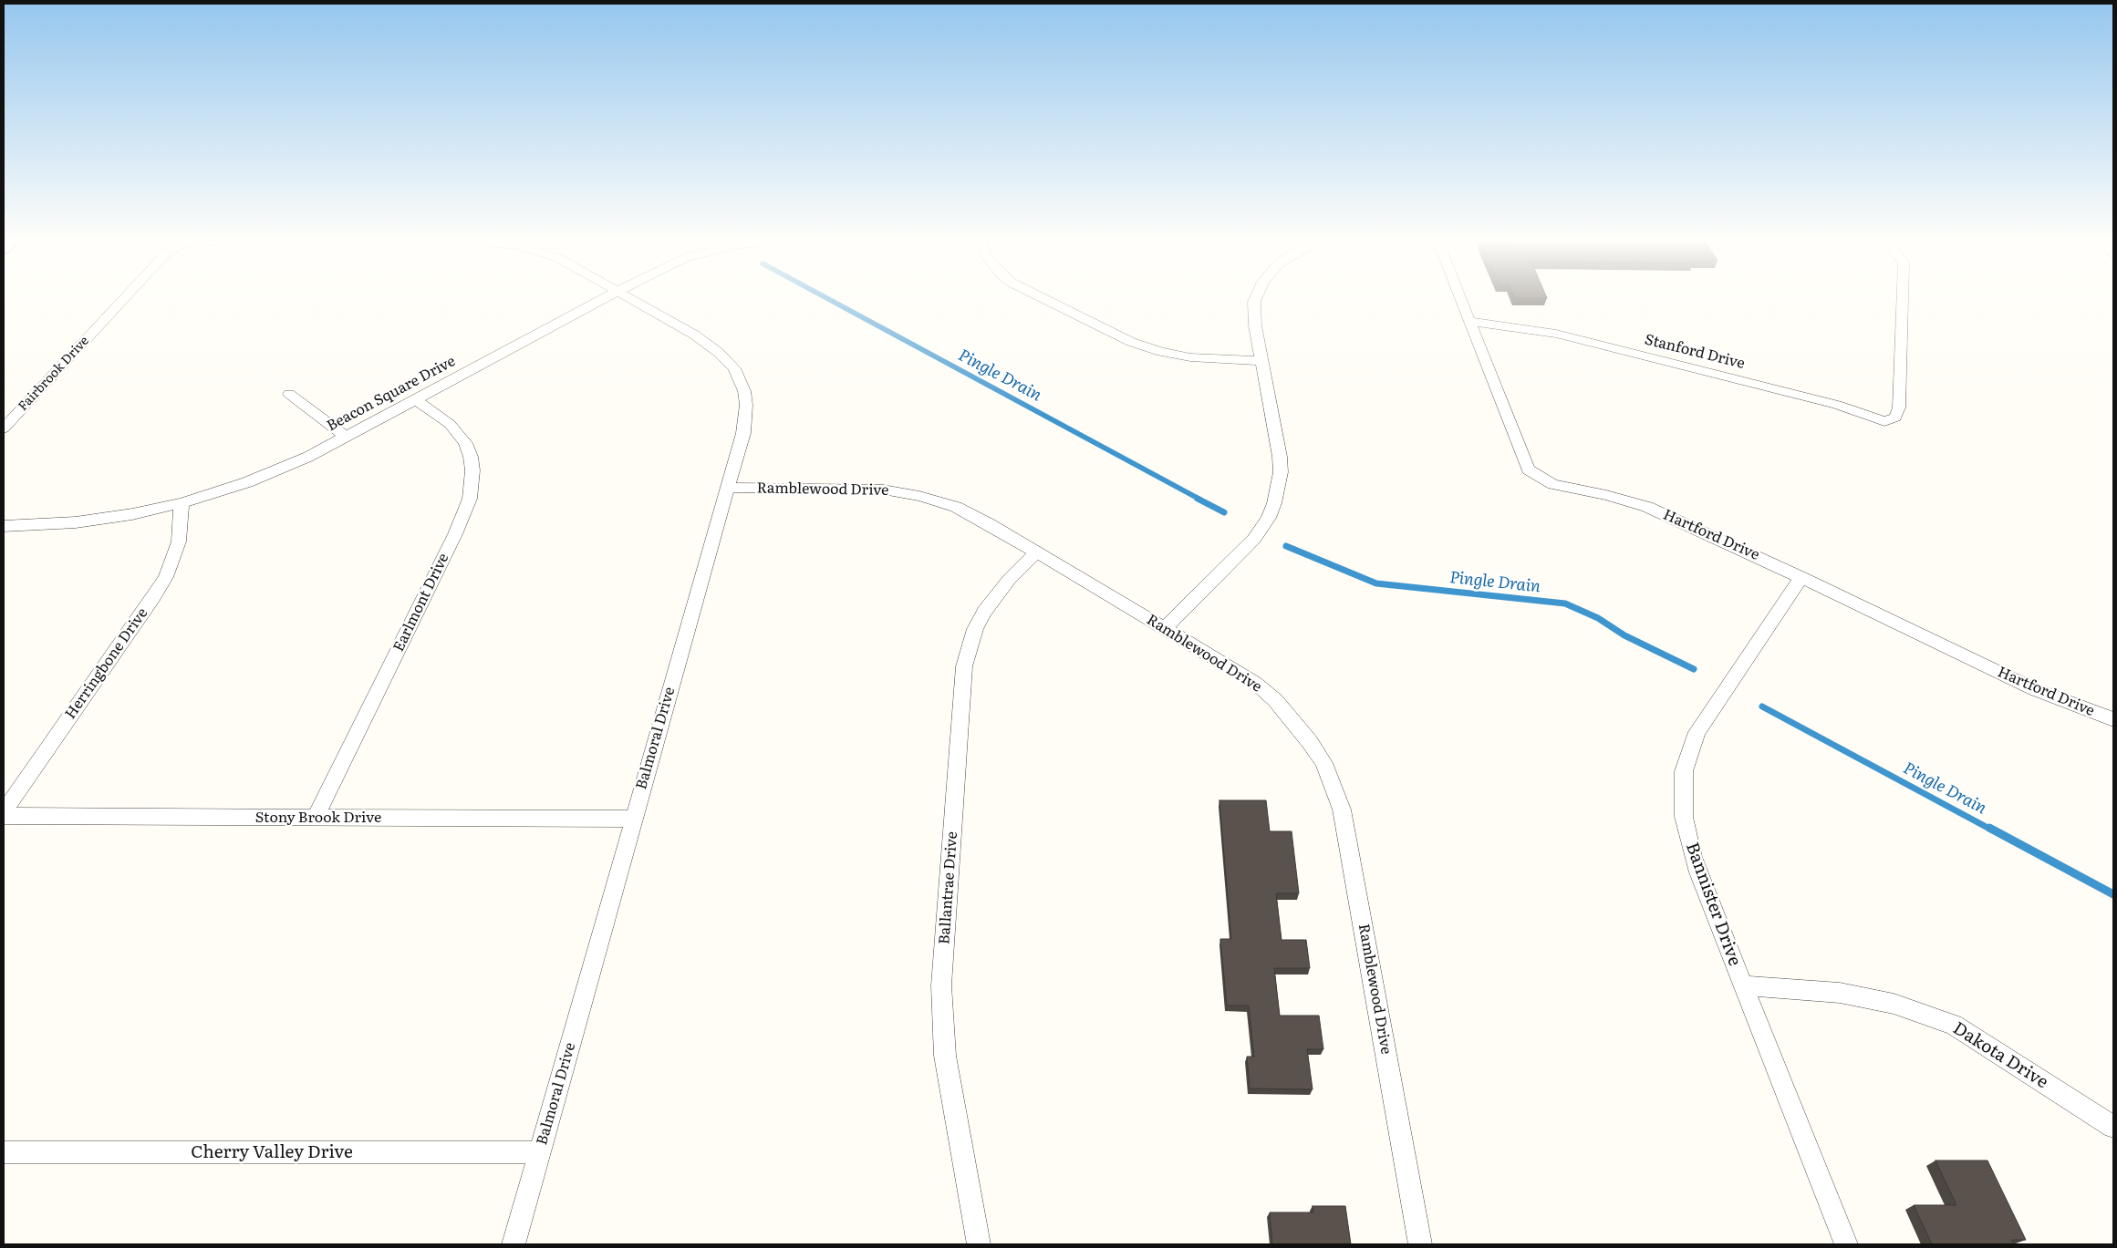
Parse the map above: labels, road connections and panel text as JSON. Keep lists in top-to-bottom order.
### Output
{
  "streets": {
    "street": [
      "Stanford Drive",
      "Fairbrook Drive",
      "Beacon Square Drive",
      "Ramblewood Drive",
      "Hartford Drive",
      "Earlmont Drive",
      "Herringbone Drive",
      "Balmoral Drive",
      "Stony Brook Drive",
      "Ballantrae Drive",
      "Bannister Drive",
      "Dakota Drive",
      "Cherry Valley Drive"
    ]
  },
  "crossings": [
    ["Stanford Drive", "Hartford Drive"],
    ["Beacon Square Drive", "Earlmont Drive"],
    ["Beacon Square Drive", "Herringbone Drive"],
    ["Ramblewood Drive", "Balmoral Drive"],
    ["Ramblewood Drive", "Ballantrae Drive"],
    ["Hartford Drive", "Bannister Drive"],
    ["Earlmont Drive", "Stony Brook Drive"],
    ["Balmoral Drive", "Stony Brook Drive"],
    ["Balmoral Drive", "Cherry Valley Drive"],
    ["Bannister Drive", "Dakota Drive"]
  ],
  "water": ["Pingle Drain"]
}
